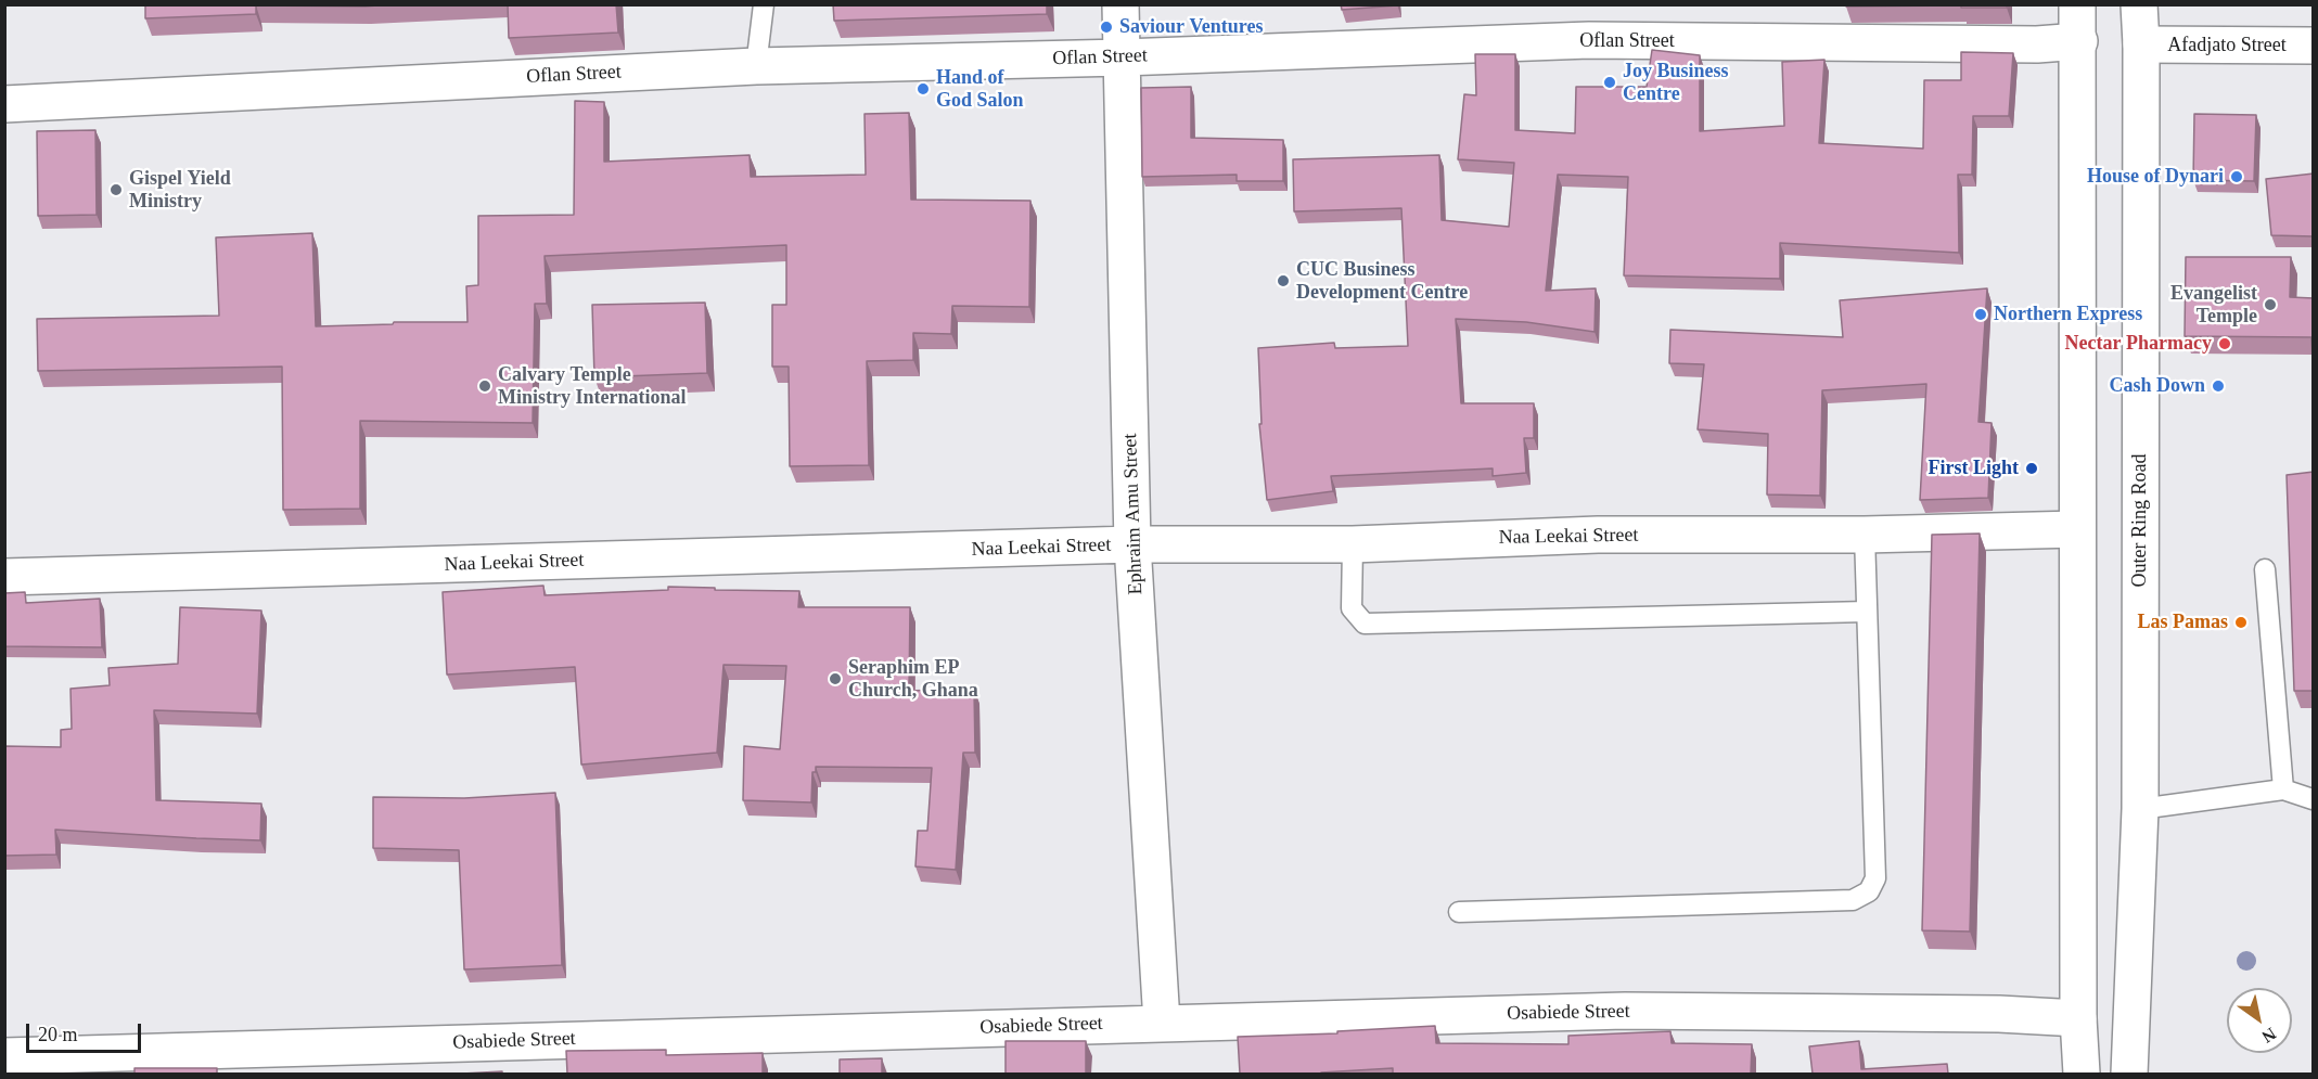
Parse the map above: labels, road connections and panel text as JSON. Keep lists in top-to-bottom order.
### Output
{
  "streets": {
    "street": [
      "Oflan Street",
      "Afadjato Street",
      "Ephraim Amu Street",
      "Outer Ring Road",
      "Naa Leekai Street",
      "Osabiede Street"
    ]
  },
  "crossings": [
    ["Oflan Street", "Ephraim Amu Street"],
    ["Afadjato Street", "Outer Ring Road"],
    ["Ephraim Amu Street", "Naa Leekai Street"],
    ["Ephraim Amu Street", "Osabiede Street"]
  ],
  "places": [
    "Saviour Ventures",
    "Joy Business Centre",
    "Hand of God Salon",
    "House of Dynari",
    "Gispel Yield Ministry",
    "CUC Business Development Centre",
    "Evangelist Temple",
    "Northern Express",
    "Nectar Pharmacy",
    "Calvary Temple Ministry International",
    "Cash Down",
    "First Light",
    "Las Pamas",
    "Seraphim EP Church, Ghana"
  ],
  "scale_bar": "20 m",
  "north": "bottom right"
}
